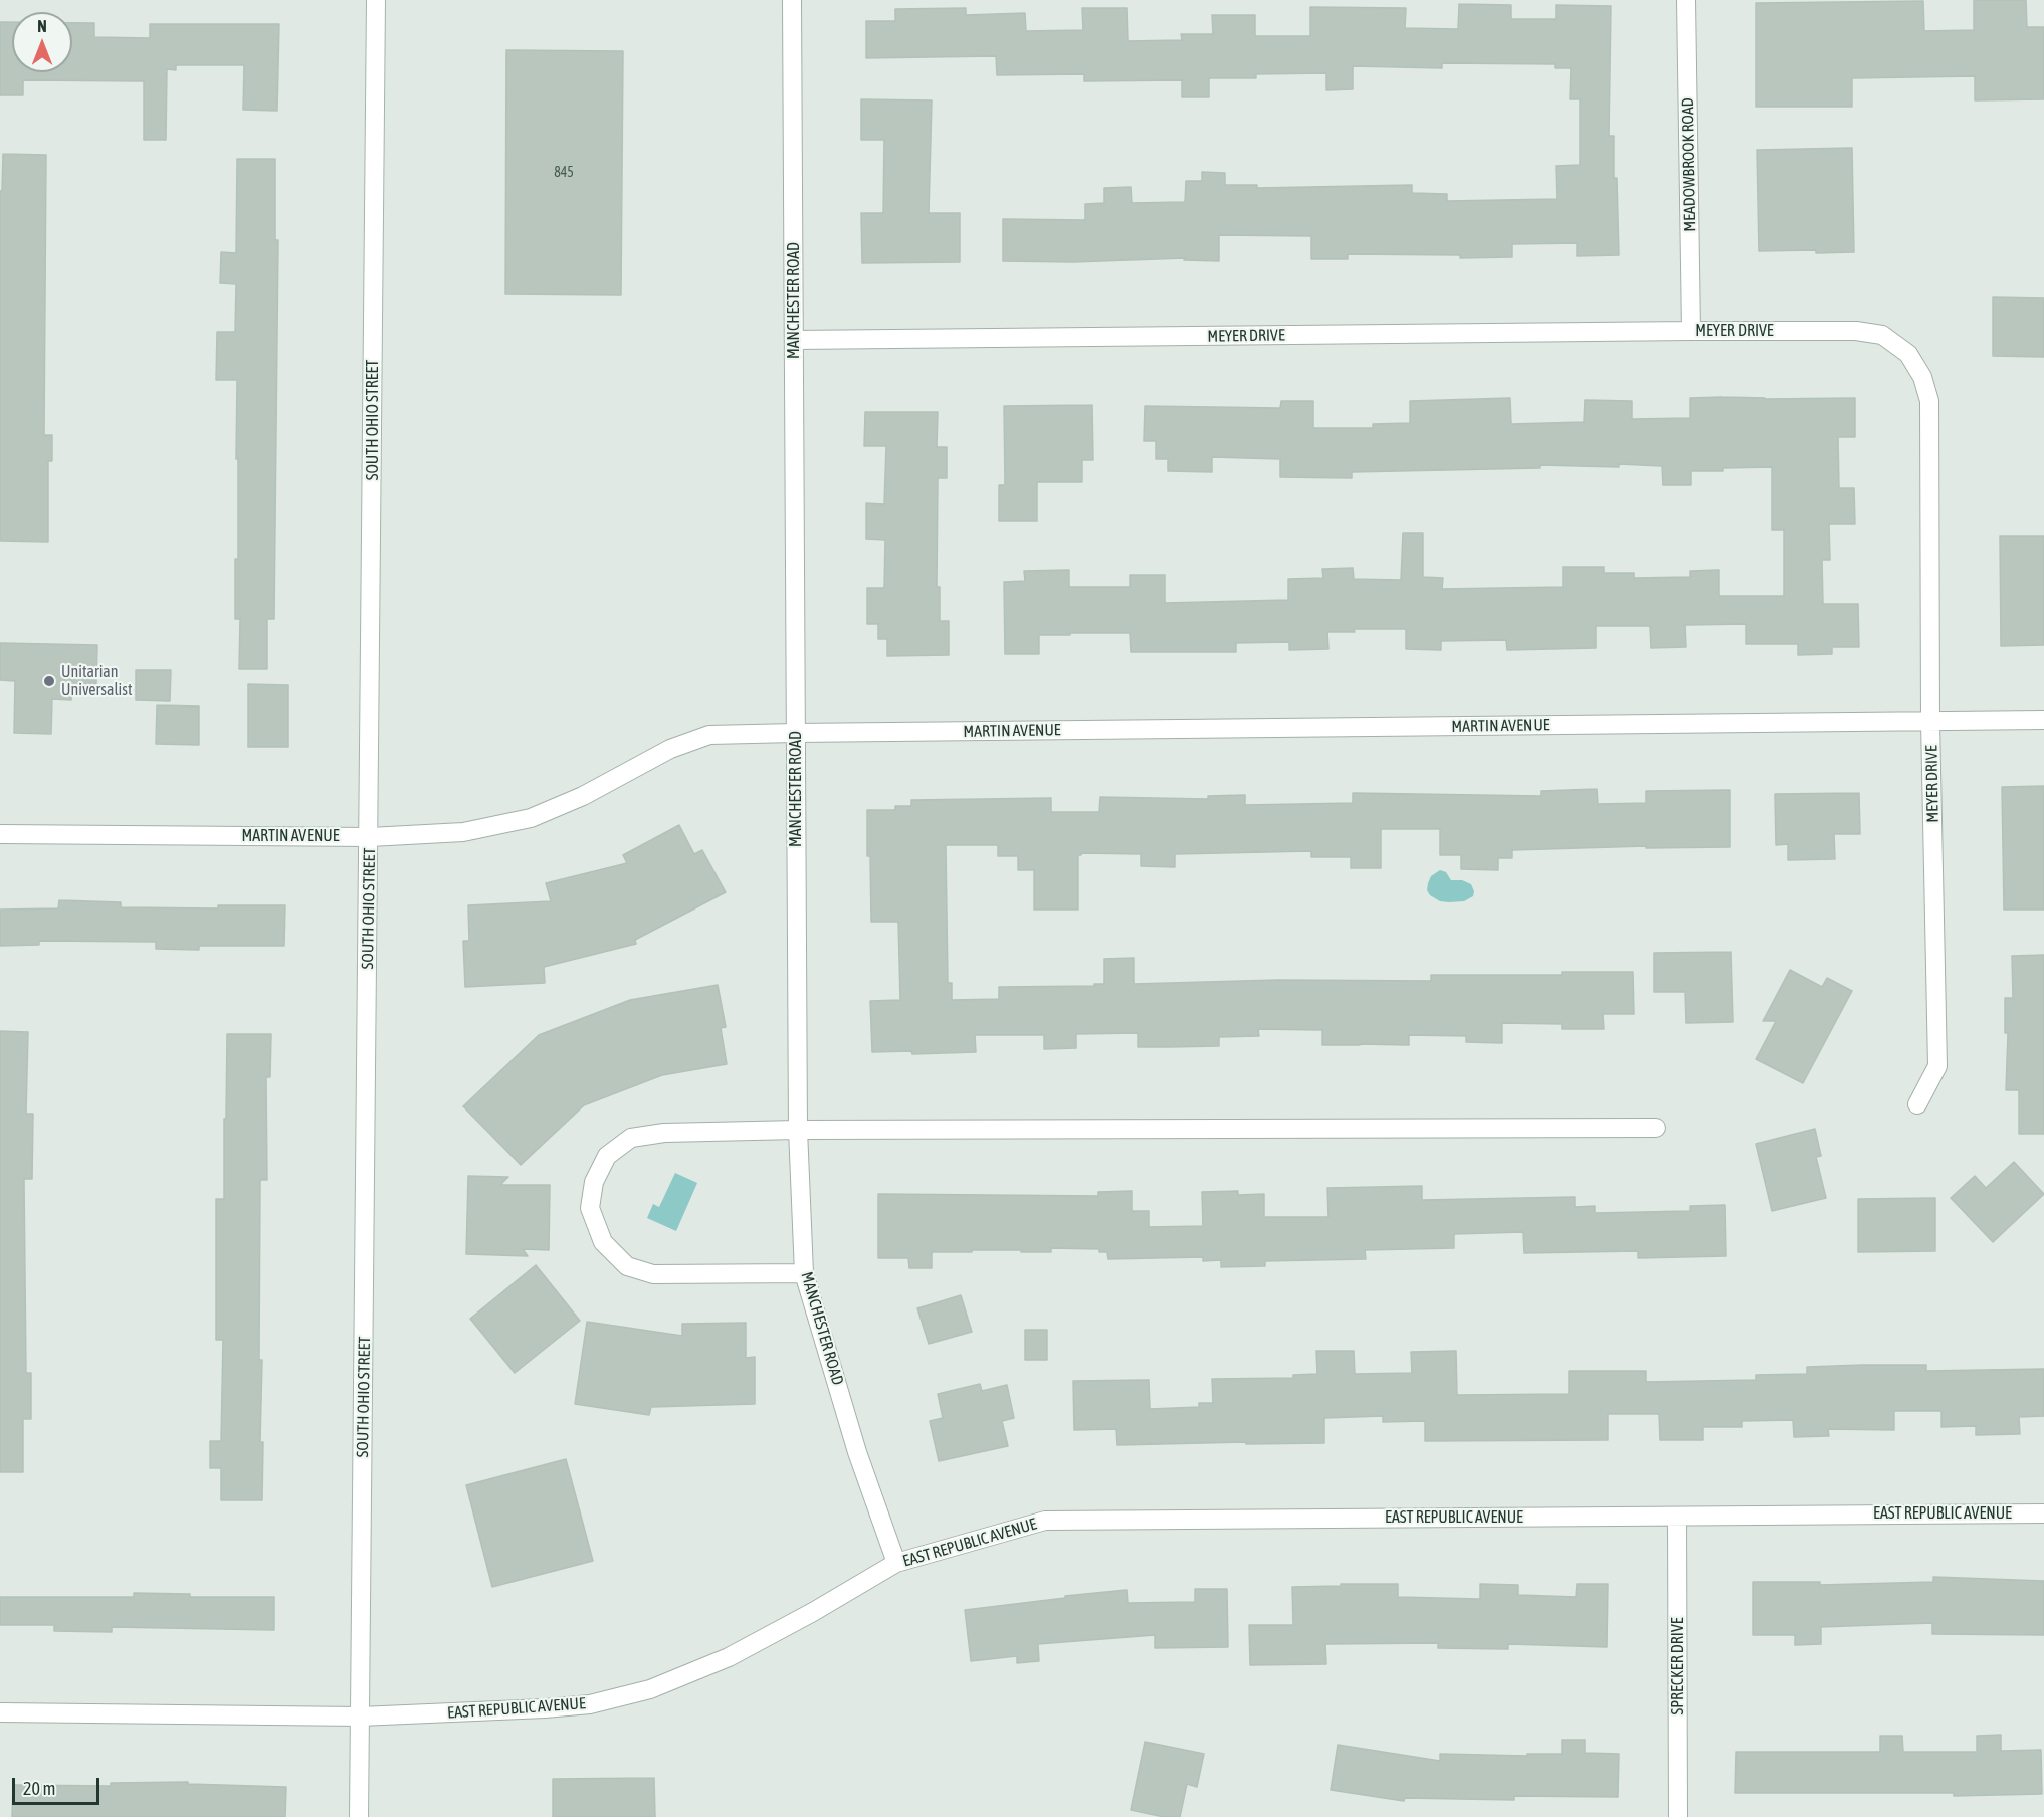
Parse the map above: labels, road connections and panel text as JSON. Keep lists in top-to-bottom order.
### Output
{
  "streets": {
    "street": [
      "MEADOWBROOK ROAD",
      "MANCHESTER ROAD",
      "MEYER DRIVE",
      "SOUTH OHIO STREET",
      "MARTIN AVENUE",
      "EAST REPUBLIC AVENUE",
      "SPRECKER DRIVE"
    ]
  },
  "crossings": [
    ["MEADOWBROOK ROAD", "MEYER DRIVE"],
    ["MANCHESTER ROAD", "MEYER DRIVE"],
    ["MANCHESTER ROAD", "MARTIN AVENUE"],
    ["MANCHESTER ROAD", "EAST REPUBLIC AVENUE"],
    ["MEYER DRIVE", "MARTIN AVENUE"],
    ["SOUTH OHIO STREET", "MARTIN AVENUE"],
    ["SOUTH OHIO STREET", "EAST REPUBLIC AVENUE"],
    ["EAST REPUBLIC AVENUE", "SPRECKER DRIVE"]
  ],
  "places": ["Unitarian Universalist"],
  "house_numbers": ["845"],
  "scale_bar": "20 m",
  "north": "top"
}
